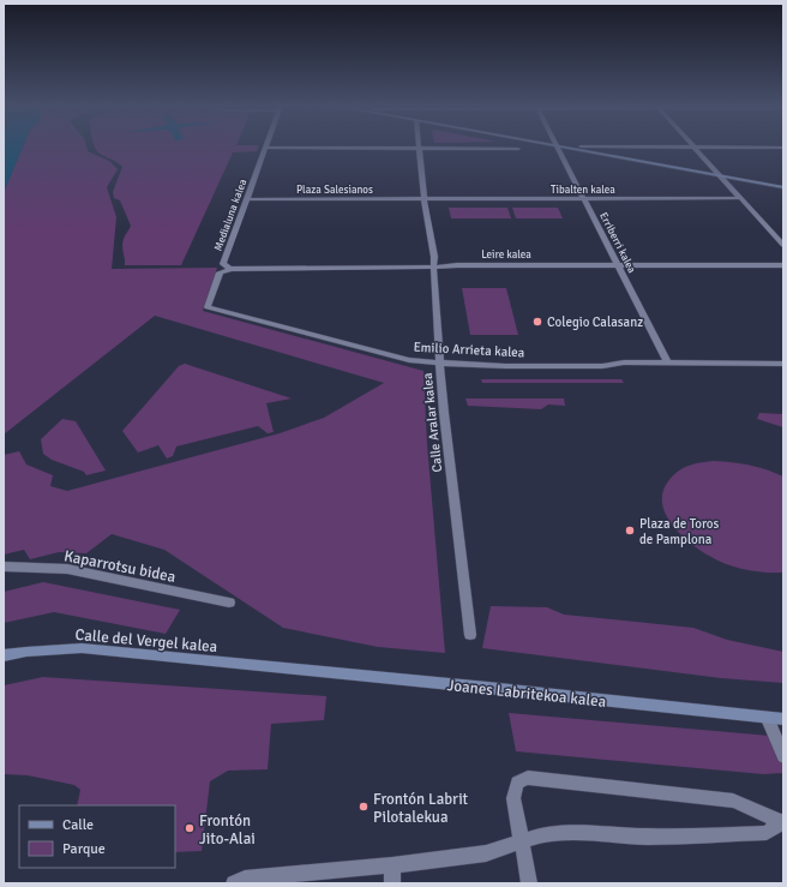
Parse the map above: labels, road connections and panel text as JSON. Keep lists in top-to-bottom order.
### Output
{
  "streets": {
    "main road": ["Calle del Vergel kalea", "Joanes Labritekoa kalea"],
    "street": [
      "Plaza Salesianos",
      "Tibalten kalea",
      "Medialuna kalea",
      "Erriberri kalea",
      "Leire kalea",
      "Emilio Arrieta kalea",
      "Calle Aralar kalea",
      "Kaparrotsu bidea"
    ]
  },
  "crossings": [
    ["Plaza Salesianos", "Tibalten kalea"],
    ["Plaza Salesianos", "Medialuna kalea"],
    ["Plaza Salesianos", "Calle Aralar kalea"],
    ["Tibalten kalea", "Erriberri kalea"],
    ["Tibalten kalea", "Calle Aralar kalea"],
    ["Medialuna kalea", "Leire kalea"],
    ["Medialuna kalea", "Emilio Arrieta kalea"],
    ["Erriberri kalea", "Leire kalea"],
    ["Erriberri kalea", "Emilio Arrieta kalea"],
    ["Leire kalea", "Emilio Arrieta kalea"],
    ["Leire kalea", "Calle Aralar kalea"],
    ["Emilio Arrieta kalea", "Calle Aralar kalea"],
    ["Calle del Vergel kalea", "Joanes Labritekoa kalea"]
  ],
  "places": [
    "Colegio Calasanz",
    "Plaza de Toros de Pamplona",
    "Frontón Labrit Pilotalekua",
    "Frontón Jito-Alai"
  ],
  "legend": ["Calle", "Parque"]
}
